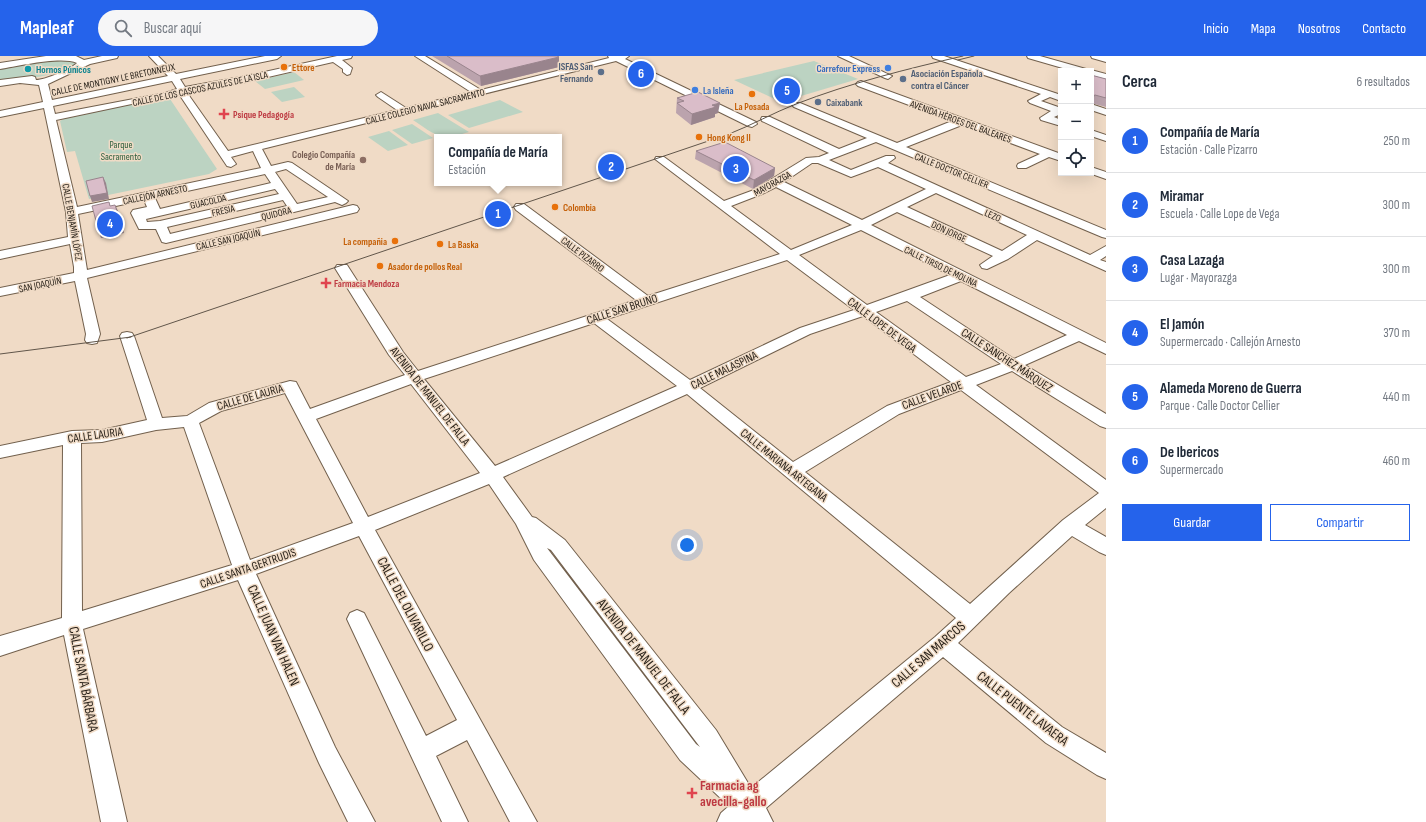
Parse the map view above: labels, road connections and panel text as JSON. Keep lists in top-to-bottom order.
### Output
{
  "streets": {
    "street": [
      "CALLE DE MONTIGNY LE BRETONNEUX",
      "CALLE DE LOS CASCOS AZULES DE LA ISLA",
      "CALLE COLEGIO NAVAL SACRAMENTO",
      "AVENIDA HÉROES DEL BALEARES",
      "CALLE DOCTOR CELLIER",
      "MAYORAZGA",
      "CALLEJÓN ARNESTO",
      "GUACOLDA",
      "FRESIA",
      "QUIDORA",
      "LEZO",
      "CALLE BENJAMÍN LÓPEZ",
      "DON JORGE",
      "CALLE SAN JOAQUÍN",
      "CALLE PIZARRO",
      "CALLE TIRSO DE MOLINA",
      "SAN JOAQUÍN",
      "CALLE SAN BRUNO",
      "CALLE LOPE DE VEGA",
      "CALLE SANCHEZ MÁRQUEZ",
      "CALLE MALASPINA",
      "CALLE VELARDE",
      "AVENIDA DE MANUEL DE FALLA",
      "CALLE DE LAURIA",
      "CALLE LAURIA",
      "CALLE MARIANA ARTEGANA",
      "CALLE SANTA GERTRUDIS",
      "CALLE DEL OLIVARILLO",
      "CALLE JUAN VAN HALEN",
      "CALLE SAN MARCOS",
      "CALLE SANTA BÁRBARA",
      "CALLE PUENTE LAVAERA"
    ]
  },
  "crossings": [
    ["CALLE DE MONTIGNY LE BRETONNEUX", "CALLE BENJAMÍN LÓPEZ"],
    ["CALLE DE LOS CASCOS AZULES DE LA ISLA", "CALLE BENJAMÍN LÓPEZ"],
    ["CALLE DOCTOR CELLIER", "MAYORAZGA"],
    ["MAYORAZGA", "CALLE TIRSO DE MOLINA"],
    ["MAYORAZGA", "CALLE LOPE DE VEGA"],
    ["CALLEJÓN ARNESTO", "QUIDORA"],
    ["CALLEJÓN ARNESTO", "CALLE BENJAMÍN LÓPEZ"],
    ["CALLEJÓN ARNESTO", "CALLE SAN JOAQUÍN"],
    ["GUACOLDA", "FRESIA"],
    ["FRESIA", "QUIDORA"],
    ["LEZO", "CALLE SAN BRUNO"],
    ["CALLE BENJAMÍN LÓPEZ", "CALLE SAN JOAQUÍN"],
    ["CALLE BENJAMÍN LÓPEZ", "SAN JOAQUÍN"],
    ["DON JORGE", "CALLE SAN BRUNO"],
    ["CALLE SAN JOAQUÍN", "SAN JOAQUÍN"],
    ["CALLE PIZARRO", "CALLE SAN BRUNO"],
    ["CALLE TIRSO DE MOLINA", "CALLE SAN BRUNO"],
    ["CALLE TIRSO DE MOLINA", "CALLE MALASPINA"],
    ["CALLE TIRSO DE MOLINA", "CALLE VELARDE"],
    ["CALLE SAN BRUNO", "CALLE LOPE DE VEGA"],
    ["CALLE SAN BRUNO", "AVENIDA DE MANUEL DE FALLA"],
    ["CALLE SAN BRUNO", "CALLE MARIANA ARTEGANA"],
    ["CALLE SAN BRUNO", "CALLE DEL OLIVARILLO"],
    ["CALLE LOPE DE VEGA", "CALLE MALASPINA"],
    ["CALLE LOPE DE VEGA", "CALLE VELARDE"],
    ["CALLE SANCHEZ MÁRQUEZ", "CALLE MALASPINA"],
    ["CALLE SANCHEZ MÁRQUEZ", "CALLE VELARDE"],
    ["CALLE MALASPINA", "AVENIDA DE MANUEL DE FALLA"],
    ["CALLE MALASPINA", "CALLE MARIANA ARTEGANA"],
    ["CALLE MALASPINA", "CALLE SANTA GERTRUDIS"],
    ["CALLE VELARDE", "CALLE MARIANA ARTEGANA"],
    ["AVENIDA DE MANUEL DE FALLA", "CALLE SANTA GERTRUDIS"],
    ["AVENIDA DE MANUEL DE FALLA", "CALLE SAN MARCOS"],
    ["CALLE DE LAURIA", "CALLE LAURIA"],
    ["CALLE DE LAURIA", "CALLE DEL OLIVARILLO"],
    ["CALLE DE LAURIA", "CALLE JUAN VAN HALEN"],
    ["CALLE LAURIA", "CALLE JUAN VAN HALEN"],
    ["CALLE LAURIA", "CALLE SANTA BÁRBARA"],
    ["CALLE MARIANA ARTEGANA", "CALLE SAN MARCOS"],
    ["CALLE SANTA GERTRUDIS", "CALLE DEL OLIVARILLO"],
    ["CALLE SANTA GERTRUDIS", "CALLE JUAN VAN HALEN"],
    ["CALLE SANTA GERTRUDIS", "CALLE SANTA BÁRBARA"],
    ["CALLE SAN MARCOS", "CALLE PUENTE LAVAERA"]
  ],
  "parks": ["Parque Sacramento"],
  "places": {
    "other": [
      "Ettore",
      "Carrefour Express",
      "Hornos Púnicos",
      "ISFAS San Fernando",
      "Asociación Española contra el Cáncer",
      "La Isleña",
      "La Posada",
      "Caixabank",
      "Hong Kong II",
      "Colegio Compañía de María",
      "Colombia",
      "La compañia",
      "La Baska",
      "Asador de pollos Real"
    ],
    "health": ["Psique Pedagogía", "Farmacia Mendoza", "Farmacia ag avecilla-gallo"]
  },
  "page": {
    "header": "Mapleaf",
    "search": "Buscar aquí",
    "nav": [
      "Inicio",
      "Mapa",
      "Nosotros",
      "Contacto"
    ],
    "heading": ["Cerca", "6 resultados"],
    "pins": [
      "6",
      "5",
      "2",
      "3",
      "1",
      "4"
    ],
    "map_buttons": ["+", "−"],
    "list": [
      {
        "mark": "1",
        "name": "Compañía de María",
        "note": "Estación · Calle Pizarro",
        "value": "250 m"
      },
      {
        "mark": "2",
        "name": "Miramar",
        "note": "Escuela · Calle Lope de Vega",
        "value": "300 m"
      },
      {
        "mark": "3",
        "name": "Casa Lazaga",
        "note": "Lugar · Mayorazga",
        "value": "300 m"
      },
      {
        "mark": "4",
        "name": "El Jamón",
        "note": "Supermercado · Callejón Arnesto",
        "value": "370 m"
      },
      {
        "mark": "5",
        "name": "Alameda Moreno de Guerra",
        "note": "Parque · Calle Doctor Cellier",
        "value": "440 m"
      },
      {
        "mark": "6",
        "name": "De Ibericos",
        "note": "Supermercado",
        "value": "460 m"
      }
    ],
    "popup": ["Compañía de María", "Estación"],
    "buttons": ["Guardar", "Compartir"]
  }
}
